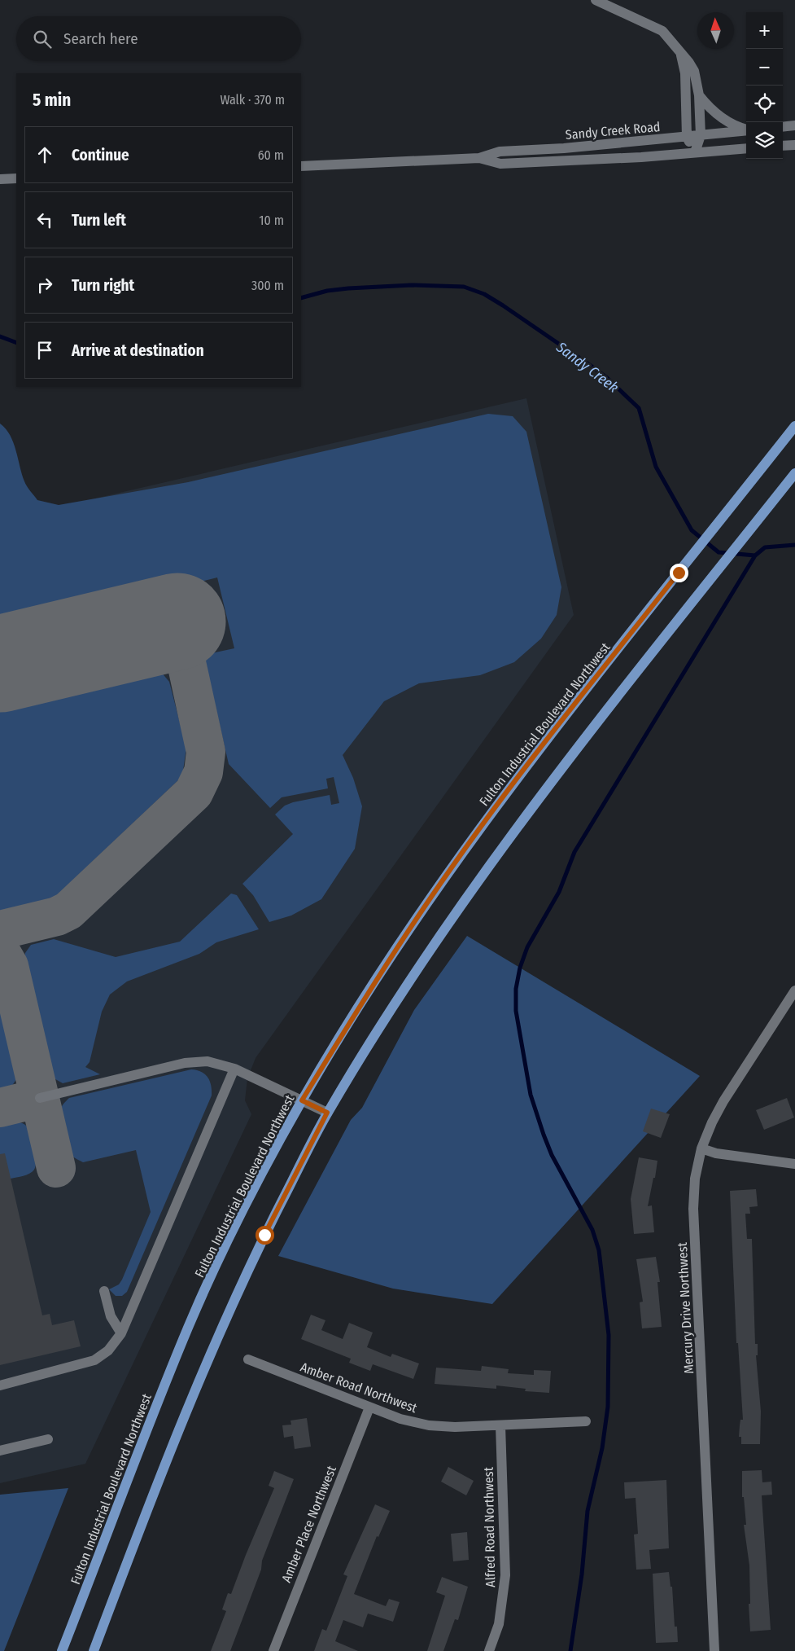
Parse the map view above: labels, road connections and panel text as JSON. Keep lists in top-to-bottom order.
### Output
{
  "streets": {
    "main road": ["Fulton Industrial Boulevard Northwest"],
    "street": [
      "Sandy Creek Road",
      "Mercury Drive Northwest",
      "Amber Road Northwest",
      "Amber Place Northwest",
      "Alfred Road Northwest"
    ]
  },
  "crossings": [
    ["Amber Road Northwest", "Amber Place Northwest"],
    ["Amber Road Northwest", "Alfred Road Northwest"]
  ],
  "water": ["Sandy Creek"],
  "north": "top",
  "page": {
    "map_buttons": ["+", "−"],
    "search": "Search here",
    "heading": ["5 min", "Walk · 370 m"],
    "list": [
      ["Continue", "60 m"],
      ["Turn left", "10 m"],
      ["Turn right", "300 m"],
      "Arrive at destination"
    ]
  }
}
